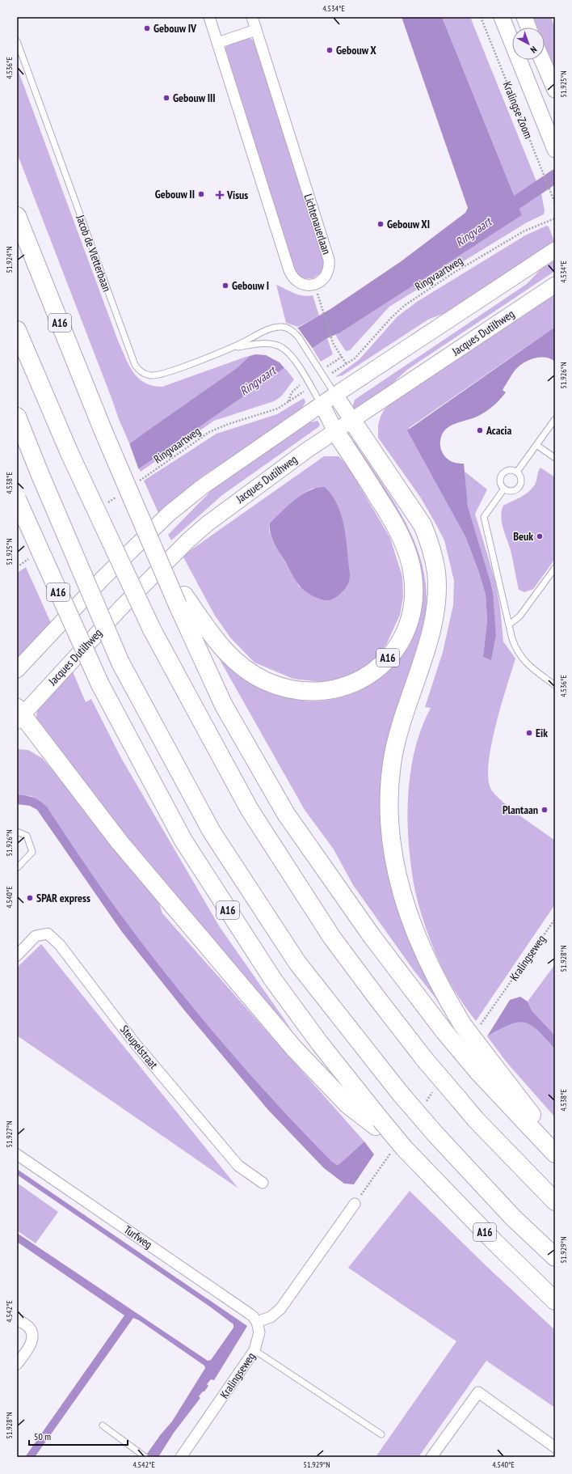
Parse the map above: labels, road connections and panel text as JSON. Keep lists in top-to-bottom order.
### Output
{
  "streets": {
    "highway": ["A16"],
    "main road": ["Kralingse Zoom", "Jacques Dutilhweg"],
    "street": [
      "Lichtenauerlaan",
      "Kralingseweg",
      "Steupelstraat",
      "Turfweg"
    ],
    "lane": ["Jacob de Vletterbaan"],
    "path": ["Ringvaartweg"]
  },
  "crossings": [
    ["A16", "Jacques Dutilhweg"],
    ["Kralingseweg", "Turfweg"]
  ],
  "water": ["Ringvaart"],
  "places": {
    "other": [
      "Gebouw IV",
      "Gebouw X",
      "Gebouw III",
      "Gebouw II",
      "Gebouw XI",
      "Gebouw I",
      "Acacia",
      "Beuk",
      "Eik",
      "Plantaan",
      "SPAR express"
    ],
    "health": ["Visus"]
  },
  "scale_bar": "50 m",
  "north": "bottom right",
  "coordinates": [
    "4.534°E",
    "4.536°E",
    "51.925°N",
    "51.924°N",
    "51.926°N",
    "4.538°E",
    "4.540°E",
    "51.928°N",
    "51.927°N",
    "51.929°N",
    "4.542°E"
  ]
}
